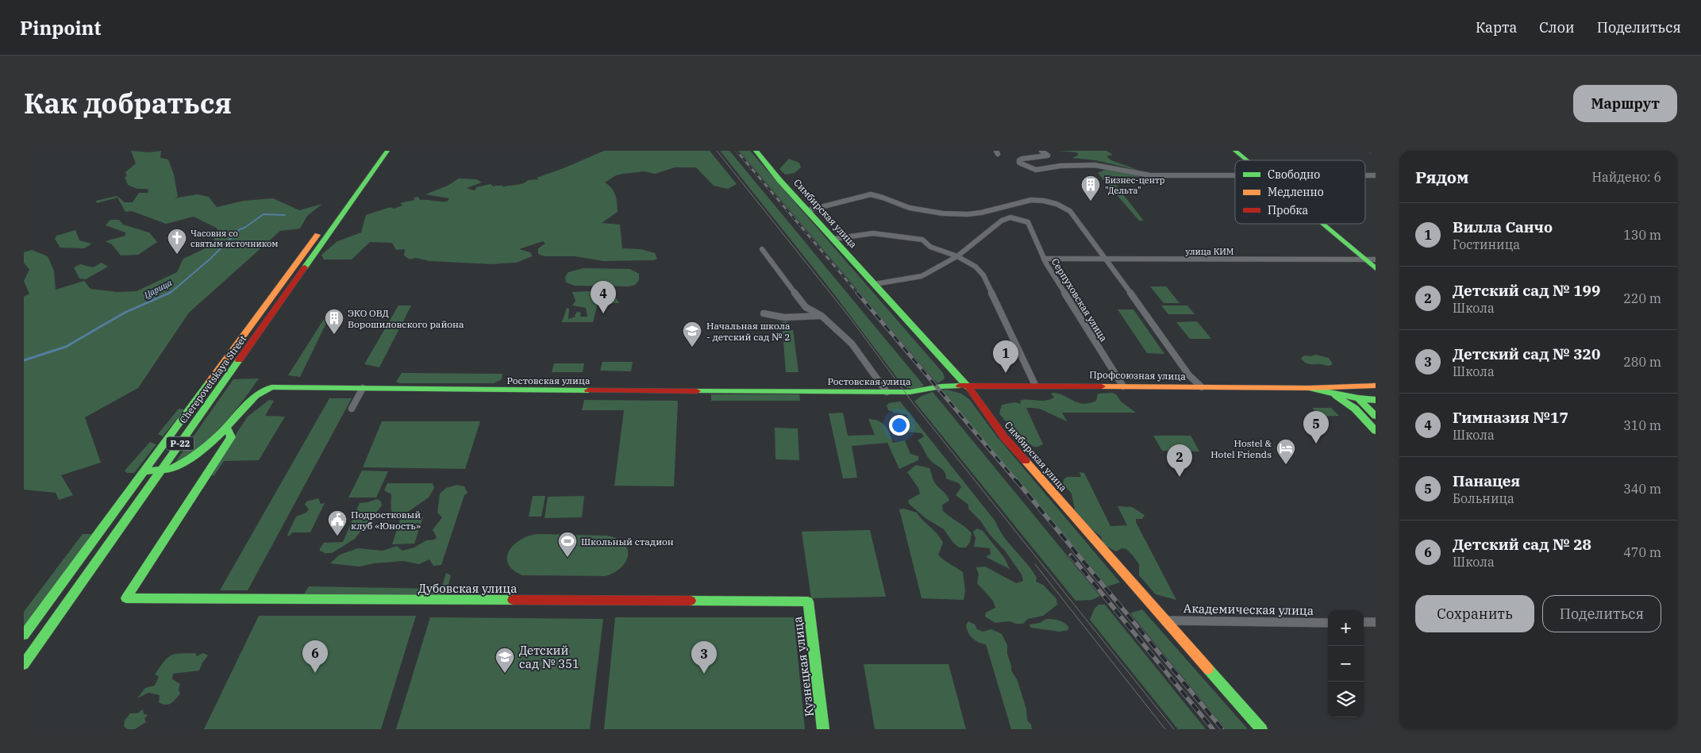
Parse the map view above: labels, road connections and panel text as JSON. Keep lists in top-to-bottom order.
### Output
{
  "streets": {
    "main road": [
      "Симбирская улица",
      "Профсоюзная улица",
      "Cherepovetskaya Street",
      "Ростовская улица",
      "Р-22",
      "Дубовская улица",
      "Кузнецкая улица"
    ],
    "street": ["улица КИМ", "Серпуховская улица", "Академическая улица"]
  },
  "crossings": [
    ["Симбирская улица", "Профсоюзная улица"],
    ["Симбирская улица", "Ростовская улица"],
    ["Симбирская улица", "Академическая улица"],
    ["улица КИМ", "Серпуховская улица"],
    ["Серпуховская улица", "Профсоюзная улица"],
    ["Профсоюзная улица", "Ростовская улица"],
    ["Cherepovetskaya Street", "Ростовская улица"],
    ["Cherepovetskaya Street", "Р-22"],
    ["Ростовская улица", "Дубовская улица"],
    ["Дубовская улица", "Кузнецкая улица"]
  ],
  "water": ["Царица"],
  "places": {
    "building": ["Бизнес-центр \"Дельта\"", "ЭКО ОВД Ворошиловского района"],
    "church": ["Часовня со святым источником"],
    "school or university": ["Начальная школа - детский сад № 2", "Детский сад № 351"],
    "hotel": ["Hostel & Hotel Friends"],
    "public building": ["Подростковый клуб «Юность»"],
    "sports": ["Школьный стадион"]
  },
  "legend": ["Свободно", "Медленно", "Пробка"],
  "page": {
    "header": "Pinpoint",
    "nav": ["Карта", "Слои", "Поделиться"],
    "title": "Как добраться",
    "buttons": [
      "Маршрут",
      ["Сохранить", "Поделиться"]
    ],
    "heading": ["Рядом", "Найдено: 6"],
    "list": [
      {
        "mark": "1",
        "name": "Вилла Санчо",
        "note": "Гостиница",
        "value": "130 m"
      },
      {
        "mark": "2",
        "name": "Детский сад № 199",
        "note": "Школа",
        "value": "220 m"
      },
      {
        "mark": "3",
        "name": "Детский сад № 320",
        "note": "Школа",
        "value": "280 m"
      },
      {
        "mark": "4",
        "name": "Гимназия №17",
        "note": "Школа",
        "value": "310 m"
      },
      {
        "mark": "5",
        "name": "Панацея",
        "note": "Больница",
        "value": "340 m"
      },
      {
        "mark": "6",
        "name": "Детский сад № 28",
        "note": "Школа",
        "value": "470 m"
      }
    ],
    "pins": [
      "4",
      "1",
      "5",
      "2",
      "6",
      "3"
    ],
    "map_buttons": ["+", "−"]
  }
}
